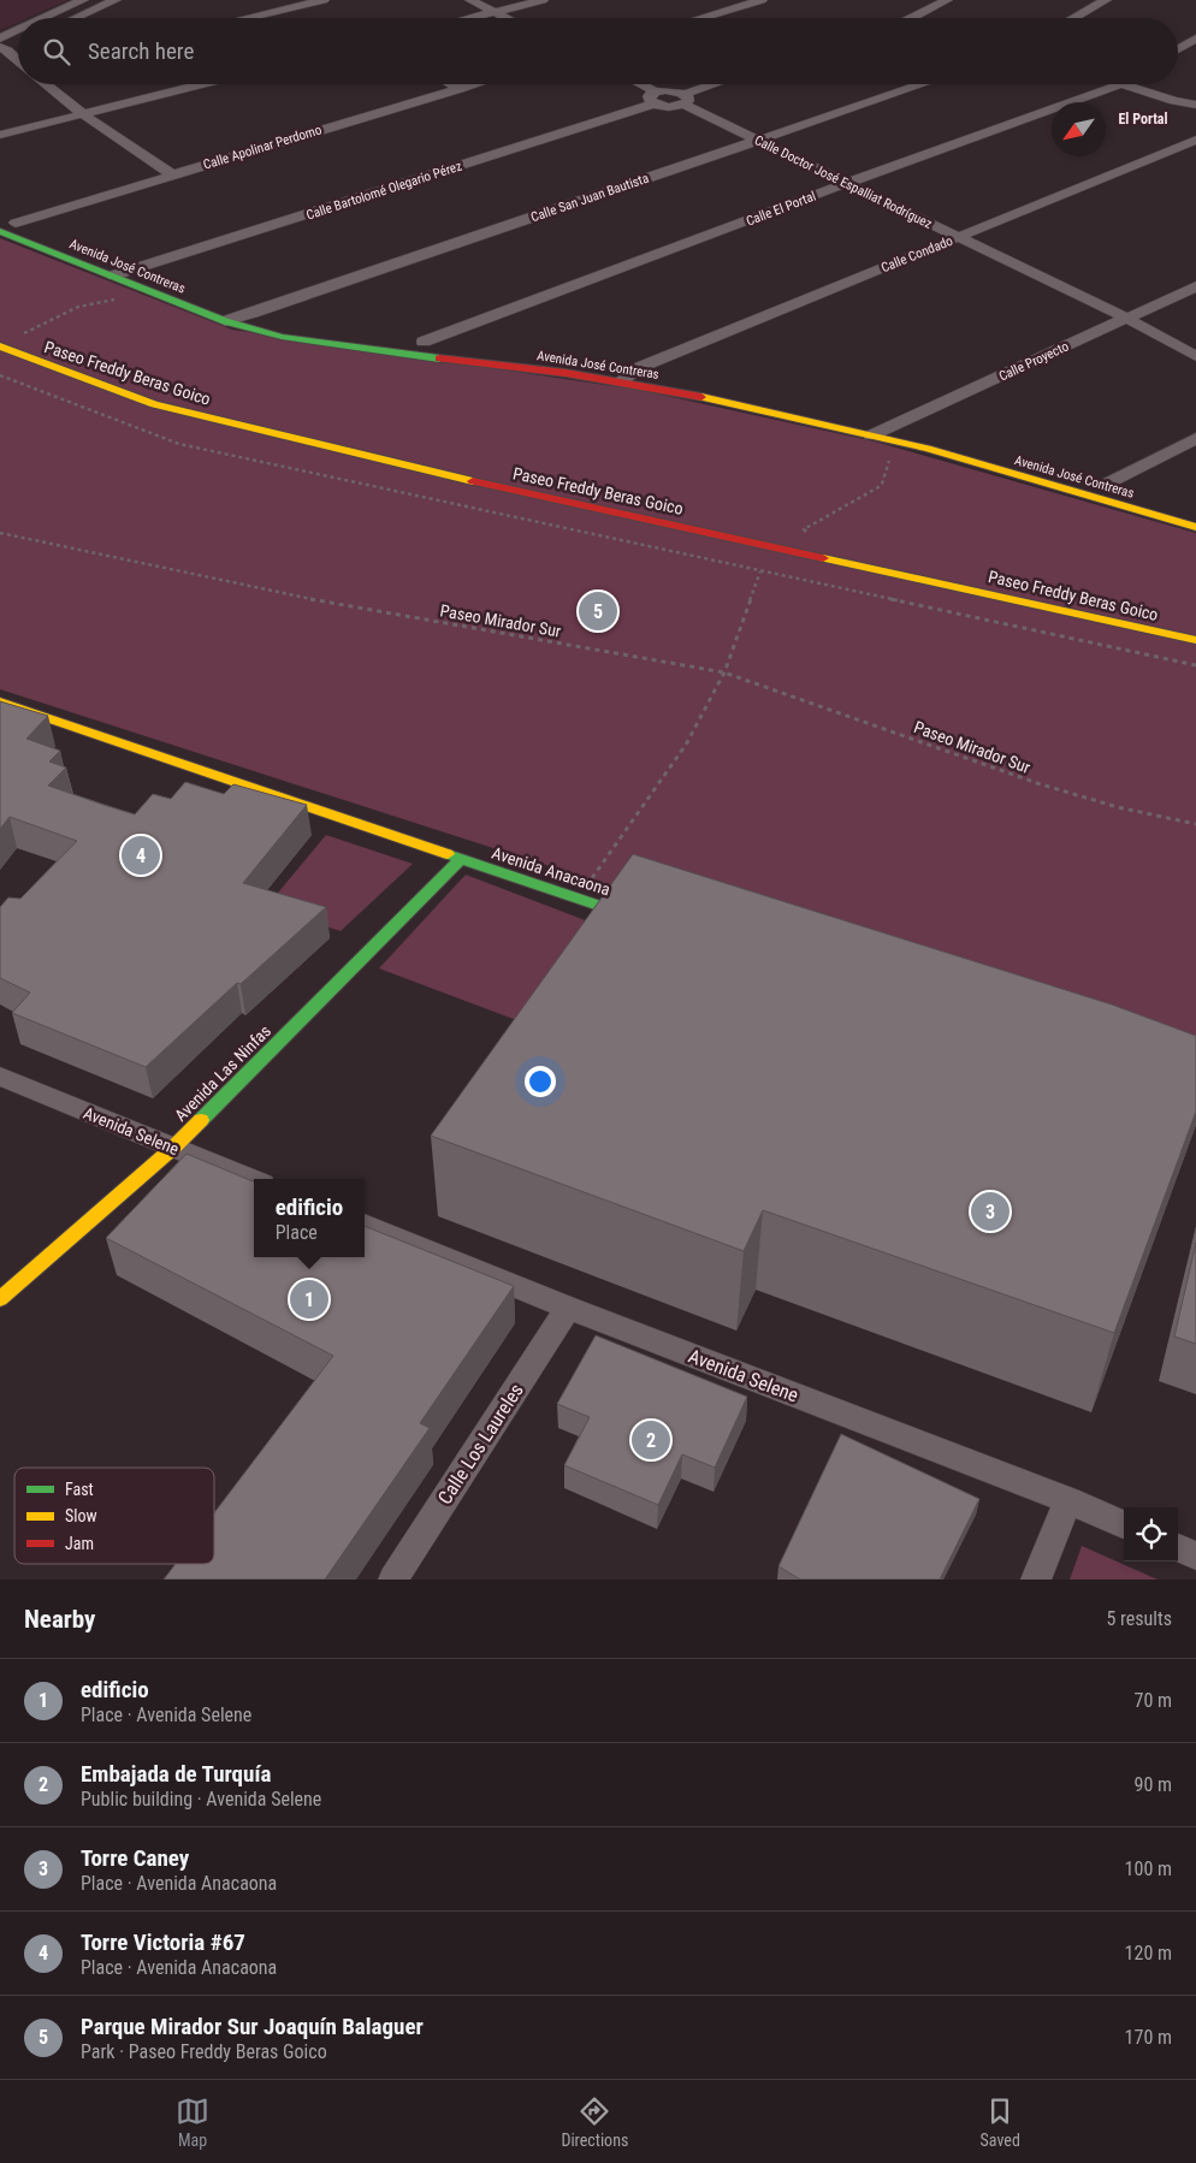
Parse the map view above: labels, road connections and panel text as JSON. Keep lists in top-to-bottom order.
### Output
{
  "streets": {
    "main road": [
      "Avenida José Contreras",
      "Paseo Freddy Beras Goico",
      "Avenida Anacaona",
      "Avenida Las Ninfas"
    ],
    "street": [
      "Calle Apolinar Perdomo",
      "Calle Doctor José Espalliat Rodríguez",
      "Calle Bartolomé Olegario Pérez",
      "Calle San Juan Bautista",
      "Calle El Portal",
      "Calle Condado",
      "Calle Proyecto",
      "Avenida Selene",
      "Calle Los Laureles"
    ],
    "path": ["Paseo Mirador Sur"]
  },
  "crossings": [
    ["Calle Doctor José Espalliat Rodríguez", "Calle San Juan Bautista"],
    ["Calle Doctor José Espalliat Rodríguez", "Calle El Portal"],
    ["Calle Doctor José Espalliat Rodríguez", "Calle Condado"],
    ["Calle Doctor José Espalliat Rodríguez", "Calle Proyecto"],
    ["Calle Bartolomé Olegario Pérez", "Avenida José Contreras"],
    ["Calle San Juan Bautista", "Avenida José Contreras"],
    ["Calle Condado", "Avenida José Contreras"],
    ["Avenida José Contreras", "Calle Proyecto"],
    ["Avenida Anacaona", "Avenida Las Ninfas"],
    ["Avenida Las Ninfas", "Avenida Selene"],
    ["Avenida Selene", "Calle Los Laureles"]
  ],
  "districts": ["El Portal"],
  "legend": ["Fast", "Slow", "Jam"],
  "north": "bottom left",
  "page": {
    "search": "Search here",
    "pins": [
      "5",
      "4",
      "3",
      "1",
      "2"
    ],
    "popup": ["edificio", "Place"],
    "heading": ["Nearby", "5 results"],
    "list": [
      {
        "mark": "1",
        "name": "edificio",
        "note": "Place · Avenida Selene",
        "value": "70 m"
      },
      {
        "mark": "2",
        "name": "Embajada de Turquía",
        "note": "Public building · Avenida Selene",
        "value": "90 m"
      },
      {
        "mark": "3",
        "name": "Torre Caney",
        "note": "Place · Avenida Anacaona",
        "value": "100 m"
      },
      {
        "mark": "4",
        "name": "Torre Victoria #67",
        "note": "Place · Avenida Anacaona",
        "value": "120 m"
      },
      {
        "mark": "5",
        "name": "Parque Mirador Sur Joaquín Balaguer",
        "note": "Park · Paseo Freddy Beras Goico",
        "value": "170 m"
      }
    ],
    "nav": ["Map", "Directions", "Saved"]
  }
}
